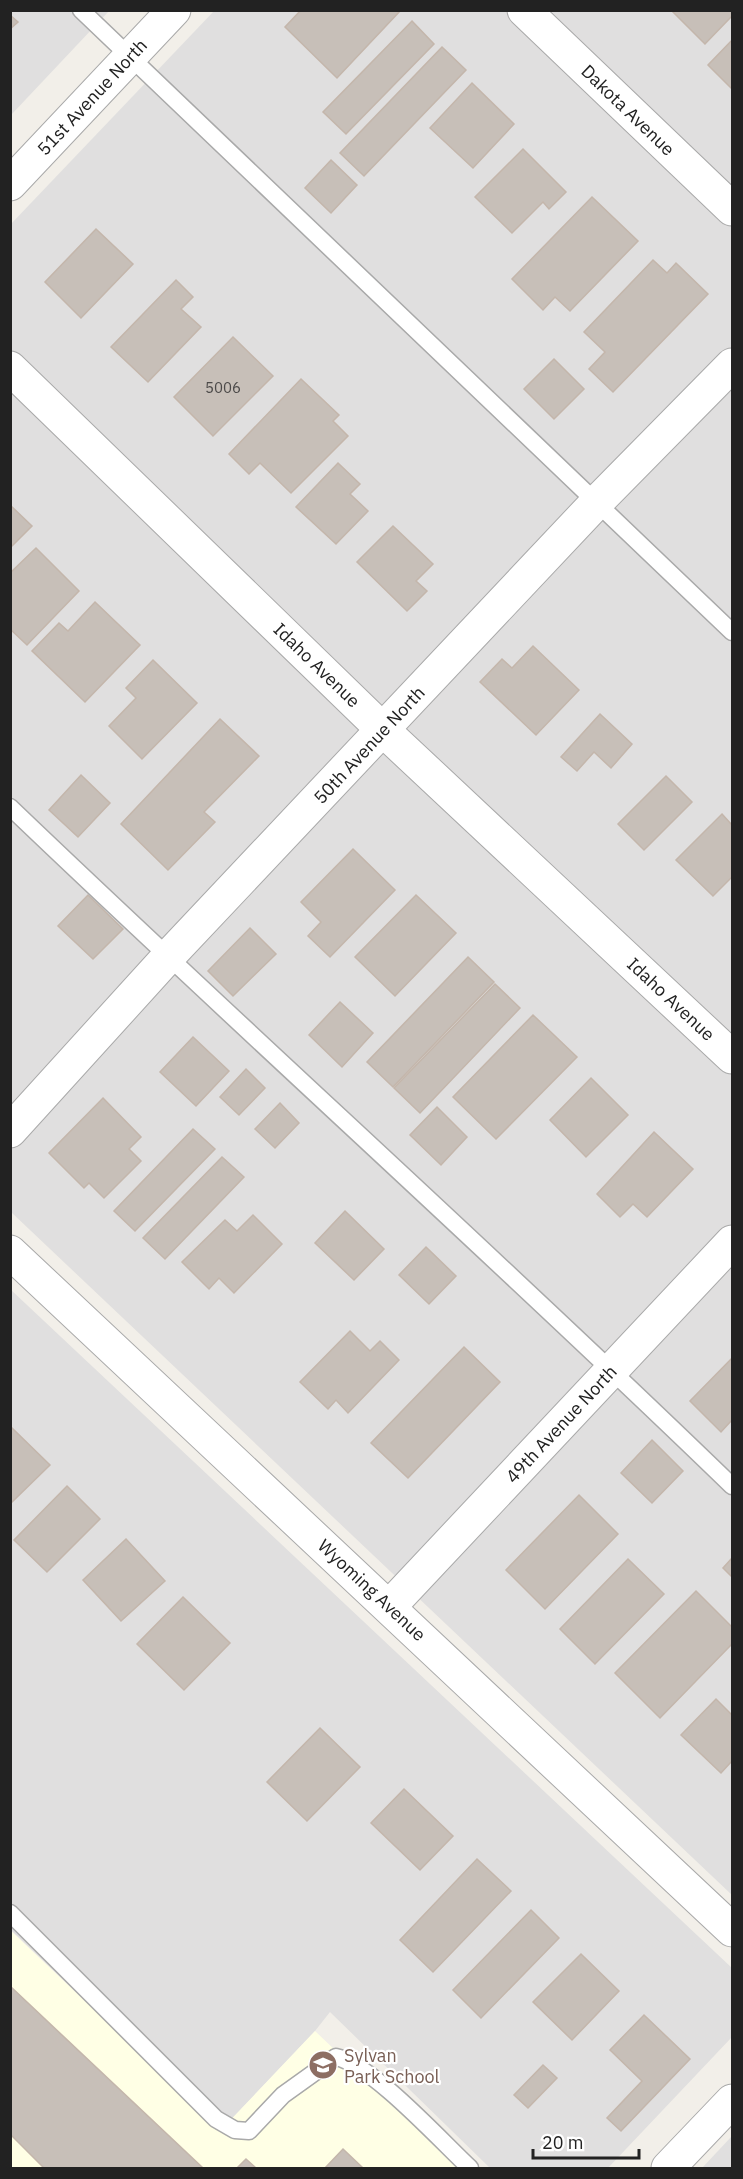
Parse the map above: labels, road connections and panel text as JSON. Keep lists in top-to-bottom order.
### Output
{
  "streets": {
    "street": [
      "51st Avenue North",
      "Dakota Avenue",
      "Idaho Avenue",
      "50th Avenue North",
      "49th Avenue North",
      "Wyoming Avenue"
    ]
  },
  "crossings": [
    ["Idaho Avenue", "50th Avenue North"],
    ["49th Avenue North", "Wyoming Avenue"]
  ],
  "places": {
    "school or university": ["Sylvan Park School"]
  },
  "house_numbers": ["5006"],
  "scale_bar": "20 m"
}
